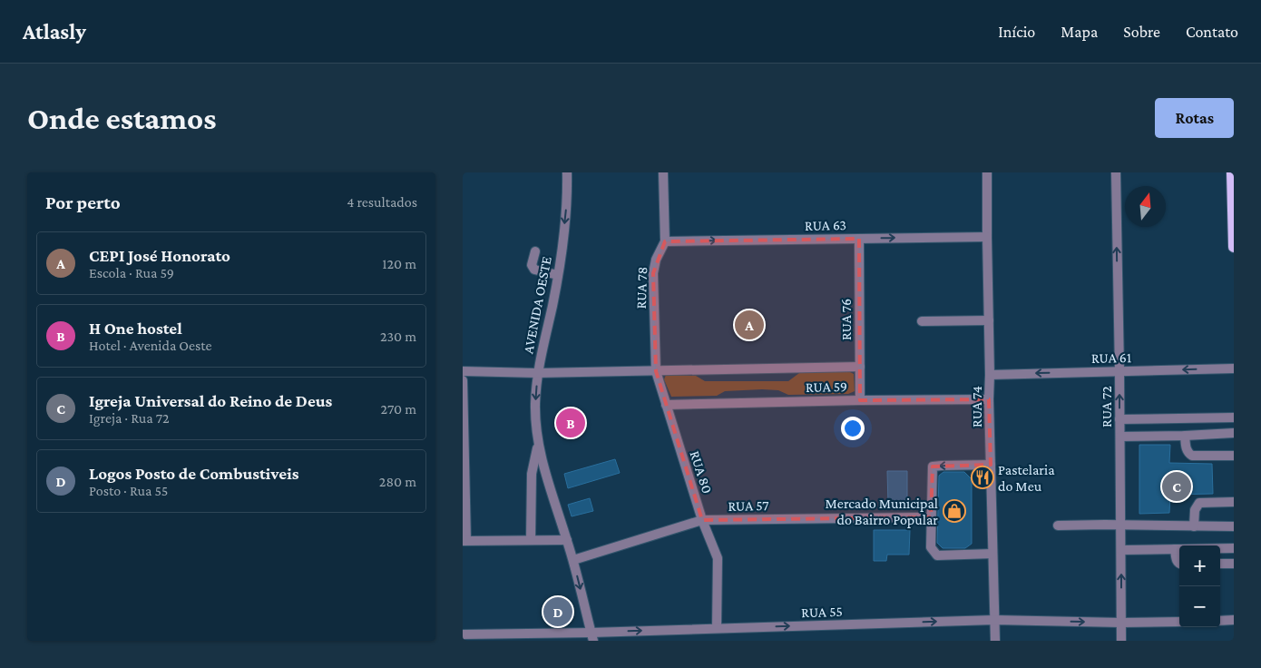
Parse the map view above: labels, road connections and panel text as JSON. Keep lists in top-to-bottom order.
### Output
{
  "streets": {
    "street": [
      "RUA 63",
      "RUA 78",
      "AVENIDA OESTE",
      "RUA 76",
      "RUA 61",
      "RUA 59",
      "RUA 74",
      "RUA 72",
      "RUA 80",
      "RUA 57",
      "RUA 55"
    ]
  },
  "crossings": [
    ["RUA 63", "RUA 78"],
    ["RUA 63", "RUA 76"],
    ["RUA 63", "RUA 74"],
    ["RUA 78", "RUA 59"],
    ["RUA 78", "RUA 80"],
    ["AVENIDA OESTE", "RUA 59"],
    ["AVENIDA OESTE", "RUA 57"],
    ["AVENIDA OESTE", "RUA 55"],
    ["RUA 76", "RUA 59"],
    ["RUA 61", "RUA 74"],
    ["RUA 61", "RUA 72"],
    ["RUA 59", "RUA 74"],
    ["RUA 59", "RUA 80"],
    ["RUA 74", "RUA 55"],
    ["RUA 72", "RUA 55"],
    ["RUA 80", "RUA 57"],
    ["RUA 80", "RUA 55"]
  ],
  "one_way": [
    "RUA 63",
    "AVENIDA OESTE",
    "RUA 72",
    "RUA 55"
  ],
  "places": {
    "restaurant": ["Pastelaria do Meu"],
    "shop": ["Mercado Municipal do Bairro Popular"]
  },
  "north": "top",
  "page": {
    "header": "Atlasly",
    "nav": [
      "Início",
      "Mapa",
      "Sobre",
      "Contato"
    ],
    "buttons": "Rotas",
    "title": "Onde estamos",
    "heading": ["Por perto", "4 resultados"],
    "list": [
      {
        "mark": "A",
        "name": "CEPI José Honorato",
        "note": "Escola · Rua 59",
        "value": "120 m"
      },
      {
        "mark": "B",
        "name": "H One hostel",
        "note": "Hotel · Avenida Oeste",
        "value": "230 m"
      },
      {
        "mark": "C",
        "name": "Igreja Universal do Reino de Deus",
        "note": "Igreja · Rua 72",
        "value": "270 m"
      },
      {
        "mark": "D",
        "name": "Logos Posto de Combustiveis",
        "note": "Posto · Rua 55",
        "value": "280 m"
      }
    ],
    "pins": [
      "A",
      "B",
      "C",
      "D"
    ],
    "map_buttons": ["+", "−"]
  }
}
